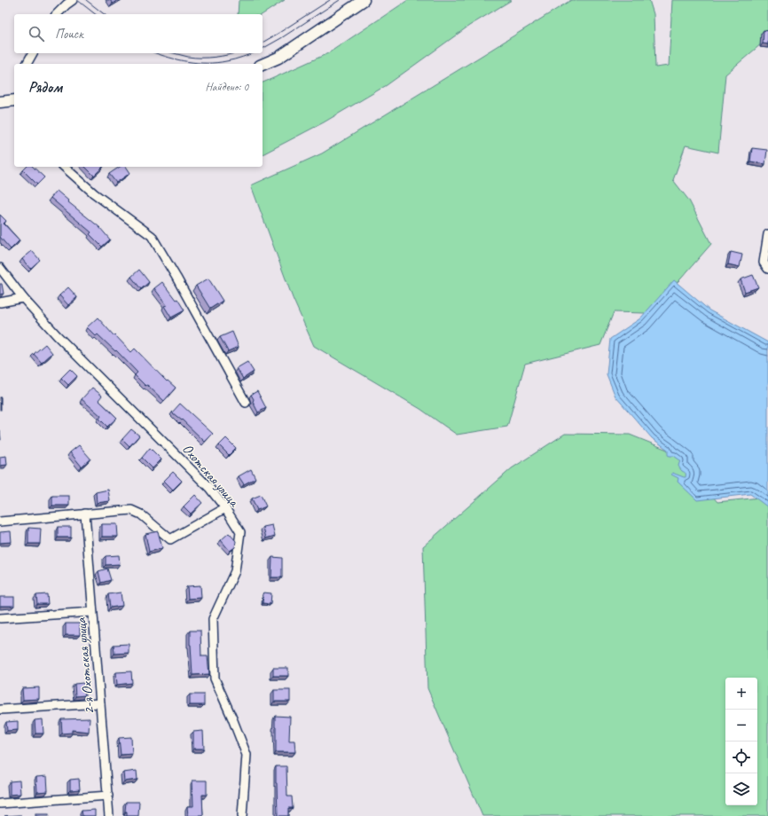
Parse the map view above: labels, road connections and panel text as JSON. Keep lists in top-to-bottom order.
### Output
{
  "streets": {
    "street": ["Охотская улица", "2-я Охотская улица"]
  },
  "page": {
    "search": "Поиск",
    "heading": ["Рядом", "Найдено: 0"],
    "map_buttons": ["+", "−"]
  }
}
